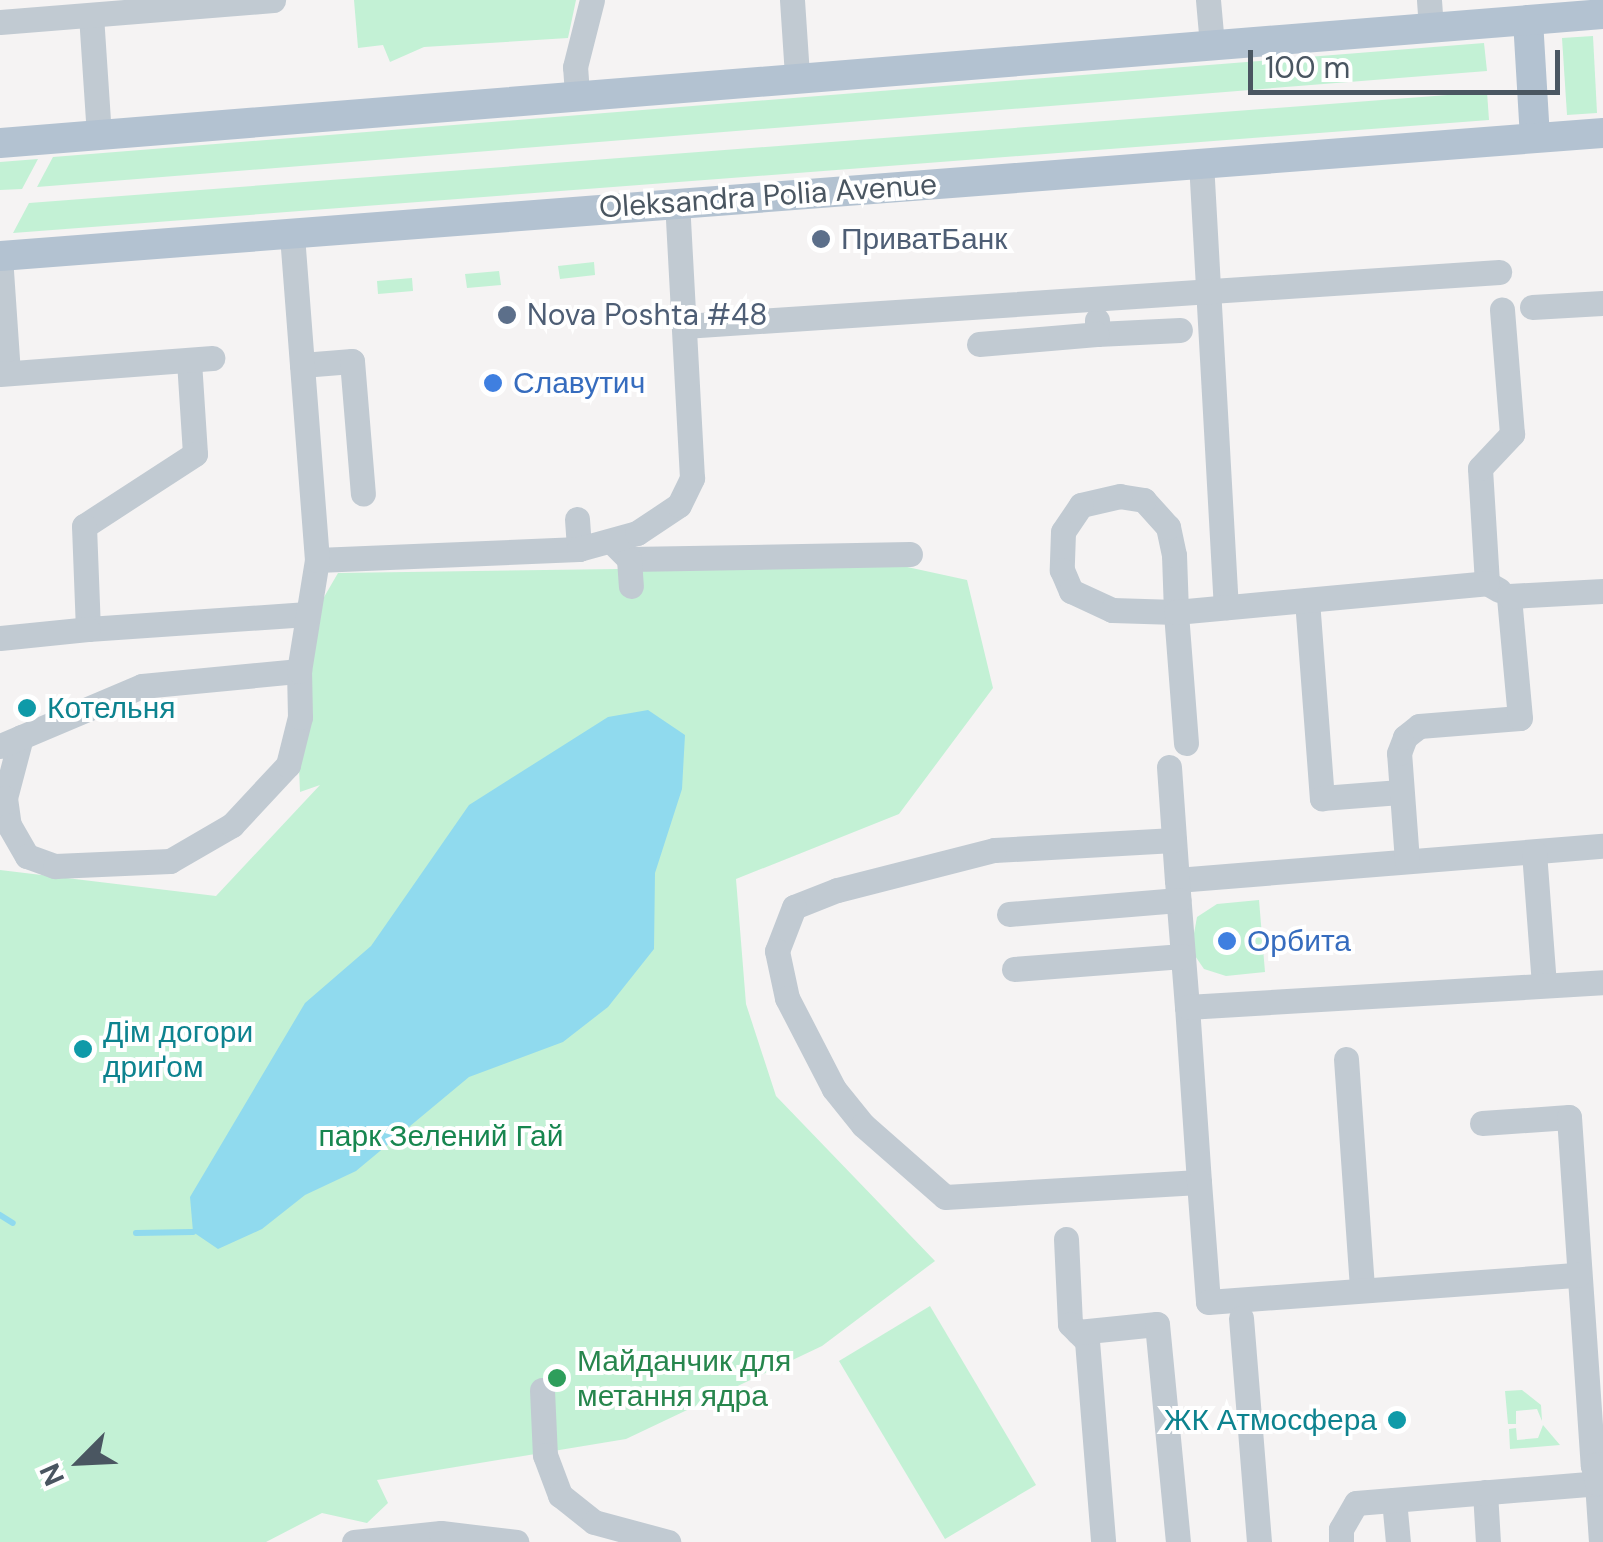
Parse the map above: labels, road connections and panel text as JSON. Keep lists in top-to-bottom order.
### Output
{
  "streets": {
    "main road": ["Oleksandra Polia Avenue"]
  },
  "parks": ["парк Зелений Гай"],
  "places": [
    "ПриватБанк",
    "Nova Poshta #48",
    "Славутич",
    "Котельня",
    "Орбита",
    "Дім догори дриґом",
    "Майданчик для метання ядра",
    "ЖК Атмосфера"
  ],
  "scale_bar": "100 m",
  "north": "bottom left"
}
